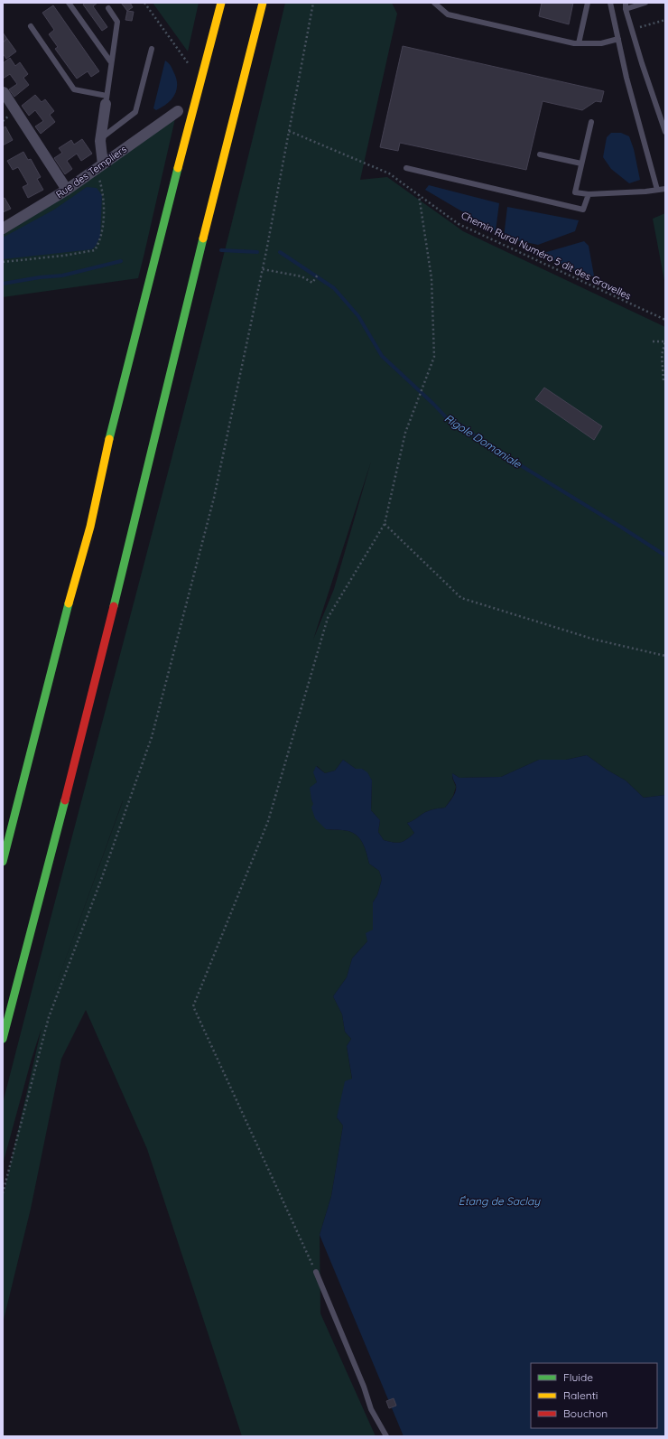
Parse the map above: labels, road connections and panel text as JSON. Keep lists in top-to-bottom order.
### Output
{
  "streets": {
    "street": ["Rue des Templiers"],
    "path": ["Chemin Rural Numéro 5 dit des Gravelles"]
  },
  "water": ["Rigole Domaniale", "Étang de Saclay"],
  "legend": ["Fluide", "Ralenti", "Bouchon"]
}
